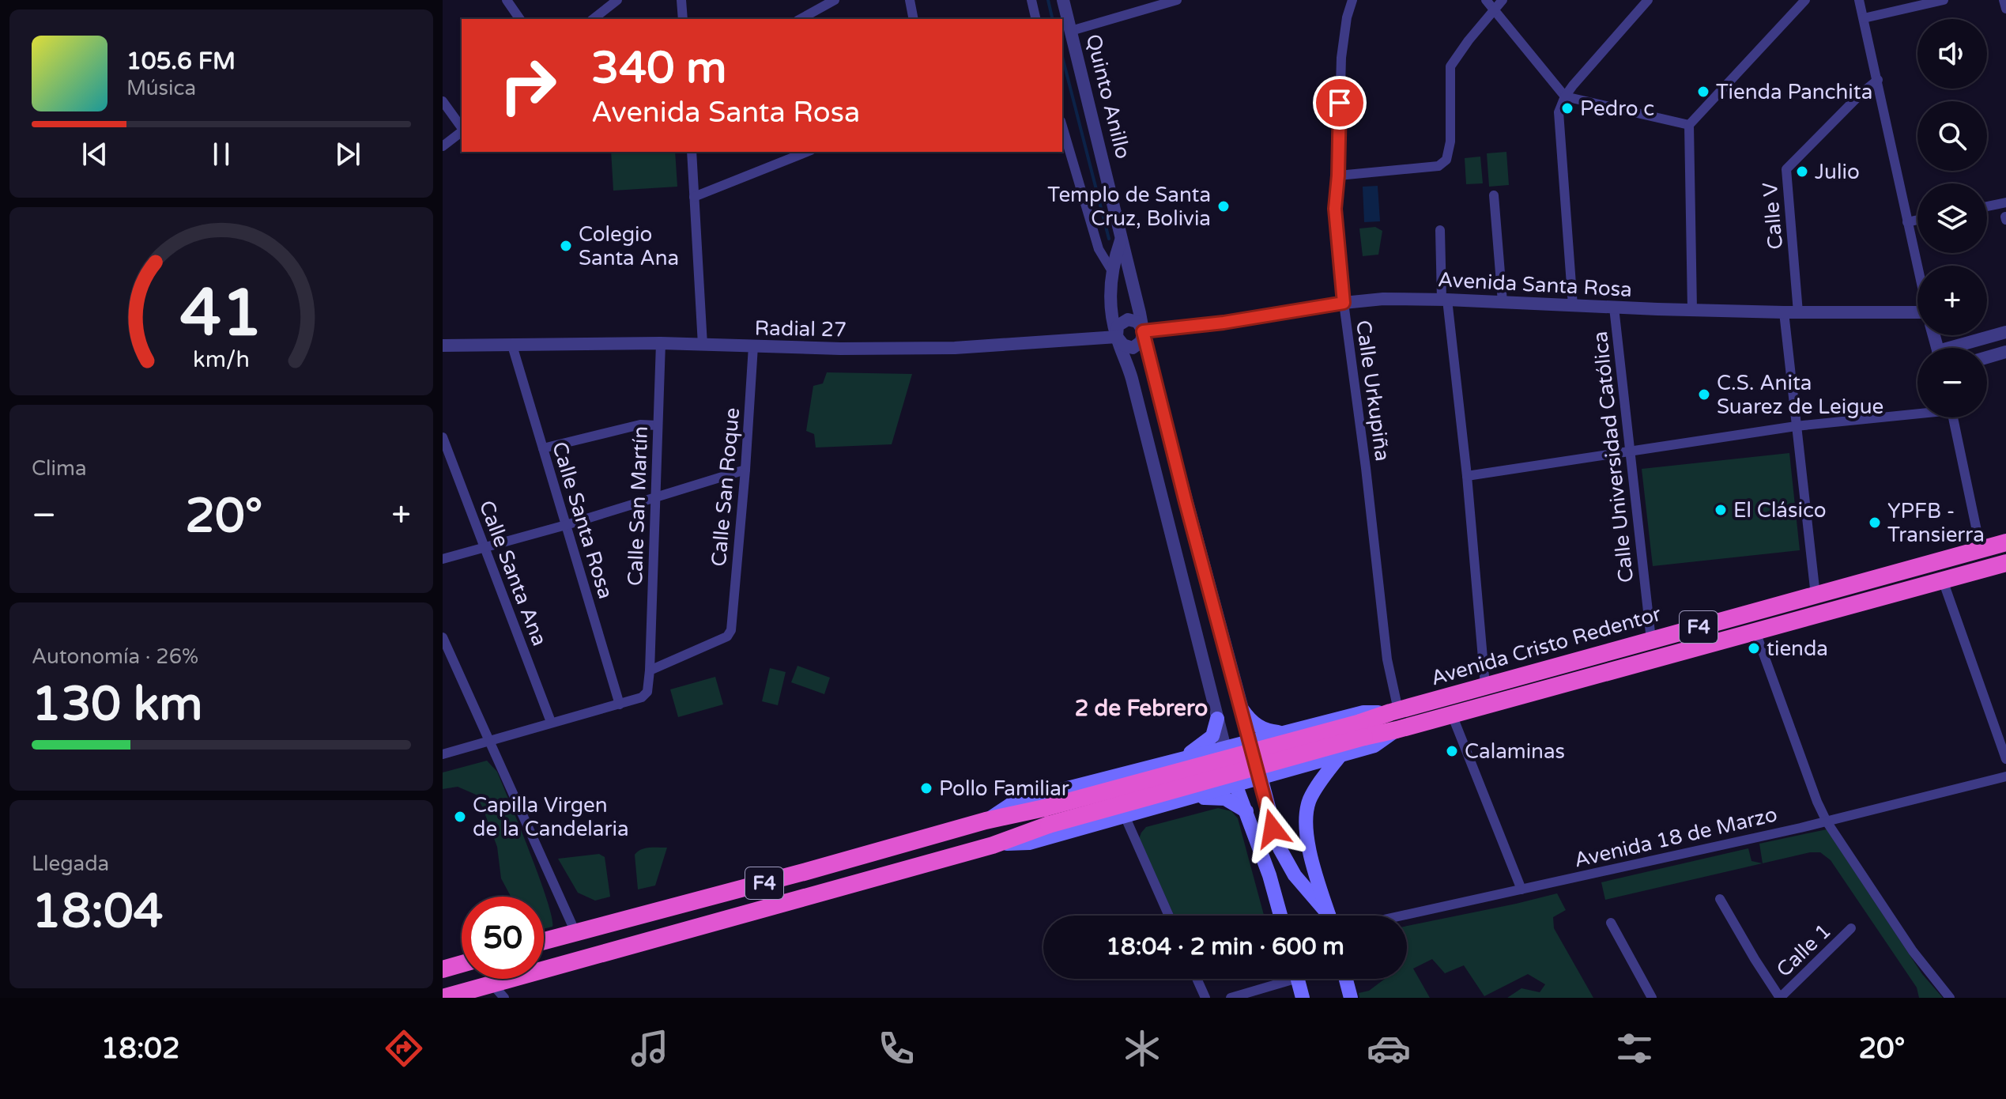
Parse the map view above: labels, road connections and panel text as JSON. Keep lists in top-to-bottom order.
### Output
{
  "streets": {
    "highway": ["F4", "Avenida Cristo Redentor"],
    "main road": ["Quinto Anillo"],
    "street": [
      "Calle V",
      "Avenida Santa Rosa",
      "Radial 27",
      "Calle Urkupiña",
      "Calle Universidad Católica",
      "Calle San Roque",
      "Calle San Martín",
      "Calle Santa Rosa",
      "Calle Santa Ana",
      "Avenida 18 de Marzo",
      "Calle 1"
    ]
  },
  "crossings": [
    ["Quinto Anillo", "Avenida Santa Rosa"],
    ["Quinto Anillo", "Radial 27"],
    ["Quinto Anillo", "Avenida Cristo Redentor"],
    ["Calle V", "Avenida Santa Rosa"],
    ["Avenida Santa Rosa", "Radial 27"],
    ["Avenida Santa Rosa", "Calle Urkupiña"],
    ["Avenida Santa Rosa", "Calle Universidad Católica"],
    ["Radial 27", "Calle San Roque"],
    ["Radial 27", "Calle San Martín"],
    ["Radial 27", "Calle Santa Rosa"],
    ["Calle Urkupiña", "Avenida Cristo Redentor"],
    ["Calle Universidad Católica", "Avenida Cristo Redentor"],
    ["Calle San Roque", "Calle San Martín"],
    ["Calle San Martín", "Calle Santa Rosa"]
  ],
  "districts": ["2 de Febrero"],
  "places": [
    "Tienda Panchita",
    "Pedro c",
    "Julio",
    "Templo de Santa Cruz, Bolivia",
    "Colegio Santa Ana",
    "C.S. Anita Suarez de Leigue",
    "El Clásico",
    "YPFB - Transierra",
    "tienda",
    "Calaminas",
    "Pollo Familiar",
    "Capilla Virgen de la Candelaria"
  ],
  "page": {
    "map_buttons": ["+", "−"],
    "turn": ["340 m", "Avenida Santa Rosa"],
    "song": ["105.6 FM", "Música"],
    "tile": [
      "Clima",
      ["Autonomía · 26%", "130 km"],
      ["Llegada", "18:04"]
    ],
    "heat": ["−", "20°", "+"],
    "limit": "50",
    "trip": "18:04 · 2 min · 600 m",
    "tabs": ["18:02", "20°"],
    "gauge": ["41", "km/h"]
  }
}
